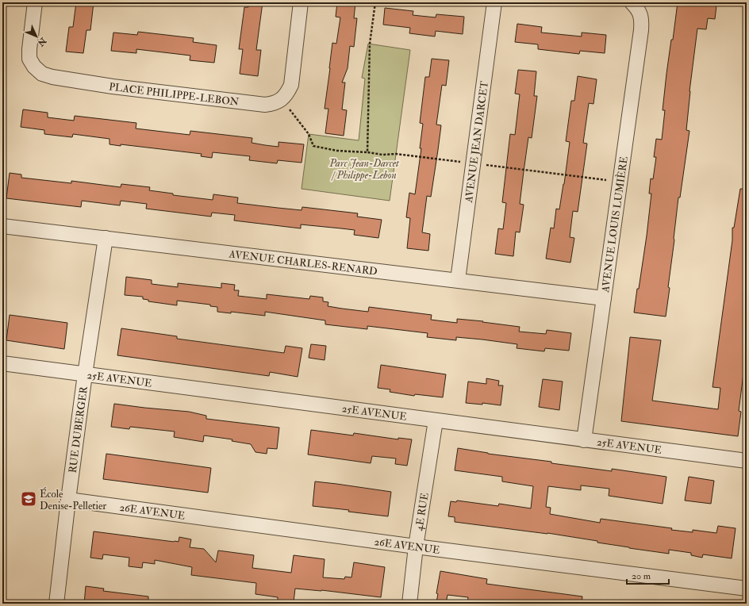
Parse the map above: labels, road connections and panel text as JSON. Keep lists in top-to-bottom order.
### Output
{
  "streets": {
    "street": [
      "PLACE PHILIPPE-LEBON",
      "AVENUE JEAN DARCET",
      "AVENUE LOUIS LUMIÈRE",
      "AVENUE CHARLES-RENARD",
      "25E AVENUE",
      "RUE DUBERGER",
      "26E AVENUE",
      "4E RUE"
    ]
  },
  "crossings": [
    ["AVENUE JEAN DARCET", "AVENUE CHARLES-RENARD"],
    ["AVENUE LOUIS LUMIÈRE", "AVENUE CHARLES-RENARD"],
    ["AVENUE LOUIS LUMIÈRE", "25E AVENUE"],
    ["AVENUE CHARLES-RENARD", "RUE DUBERGER"],
    ["25E AVENUE", "RUE DUBERGER"],
    ["25E AVENUE", "4E RUE"],
    ["RUE DUBERGER", "26E AVENUE"],
    ["26E AVENUE", "4E RUE"]
  ],
  "parks": ["Parc Jean-Darcet / Philippe-Lebon"],
  "places": {
    "school or university": ["École Denise-Pelletier"]
  },
  "scale_bar": "20 m",
  "north": "bottom right"
}
